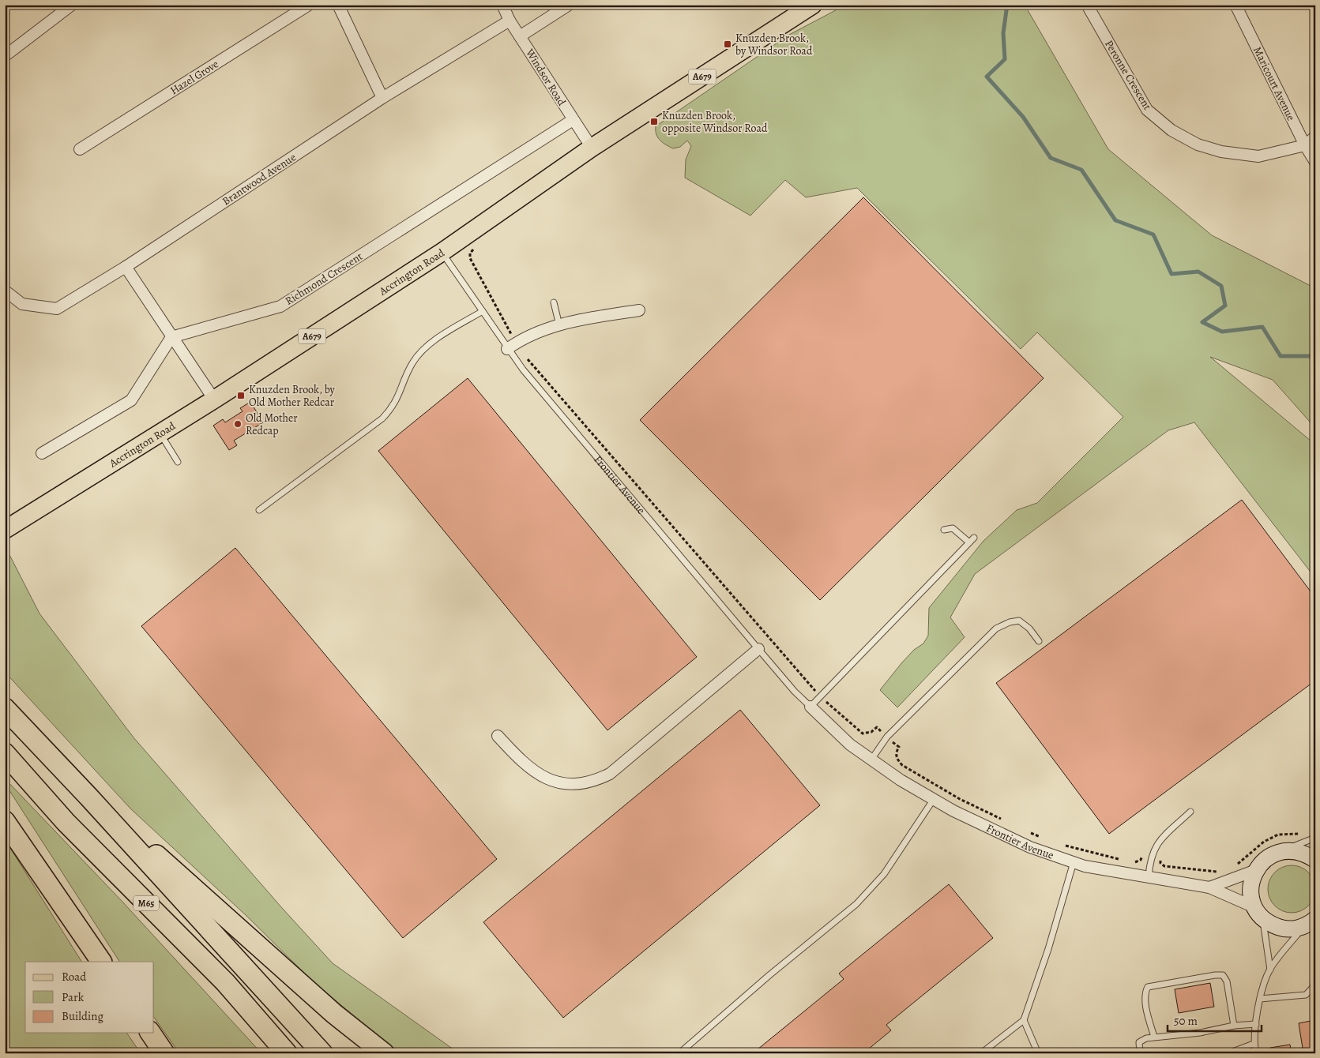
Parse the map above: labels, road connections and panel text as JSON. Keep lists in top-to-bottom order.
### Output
{
  "streets": {
    "highway": ["M65"],
    "main road": ["A679", "Accrington Road"],
    "street": [
      "Peronne Crescent",
      "Hazel Grove",
      "Windsor Road",
      "Maricourt Avenue",
      "Brantwood Avenue",
      "Richmond Crescent",
      "Frontier Avenue"
    ]
  },
  "crossings": [
    ["Peronne Crescent", "Maricourt Avenue"],
    ["Windsor Road", "Brantwood Avenue"],
    ["Windsor Road", "Accrington Road"],
    ["Windsor Road", "Richmond Crescent"],
    ["Accrington Road", "Frontier Avenue"]
  ],
  "places": {
    "transit": ["Knuzden Brook, by Windsor Road", "Knuzden Brook, opposite Windsor Road", "Knuzden Brook, by Old Mother Redcar"],
    "other": ["Old Mother Redcap"]
  },
  "legend": ["Road", "Park", "Building"],
  "scale_bar": "50 m"
}
